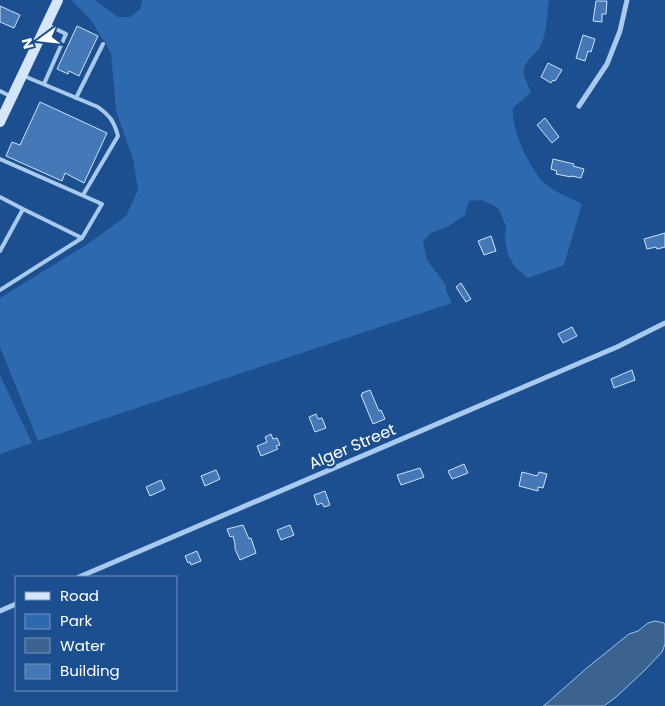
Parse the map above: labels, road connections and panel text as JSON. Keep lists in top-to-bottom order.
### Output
{
  "streets": {
    "street": ["Alger Street"]
  },
  "legend": [
    "Road",
    "Park",
    "Water",
    "Building"
  ],
  "north": "left"
}
